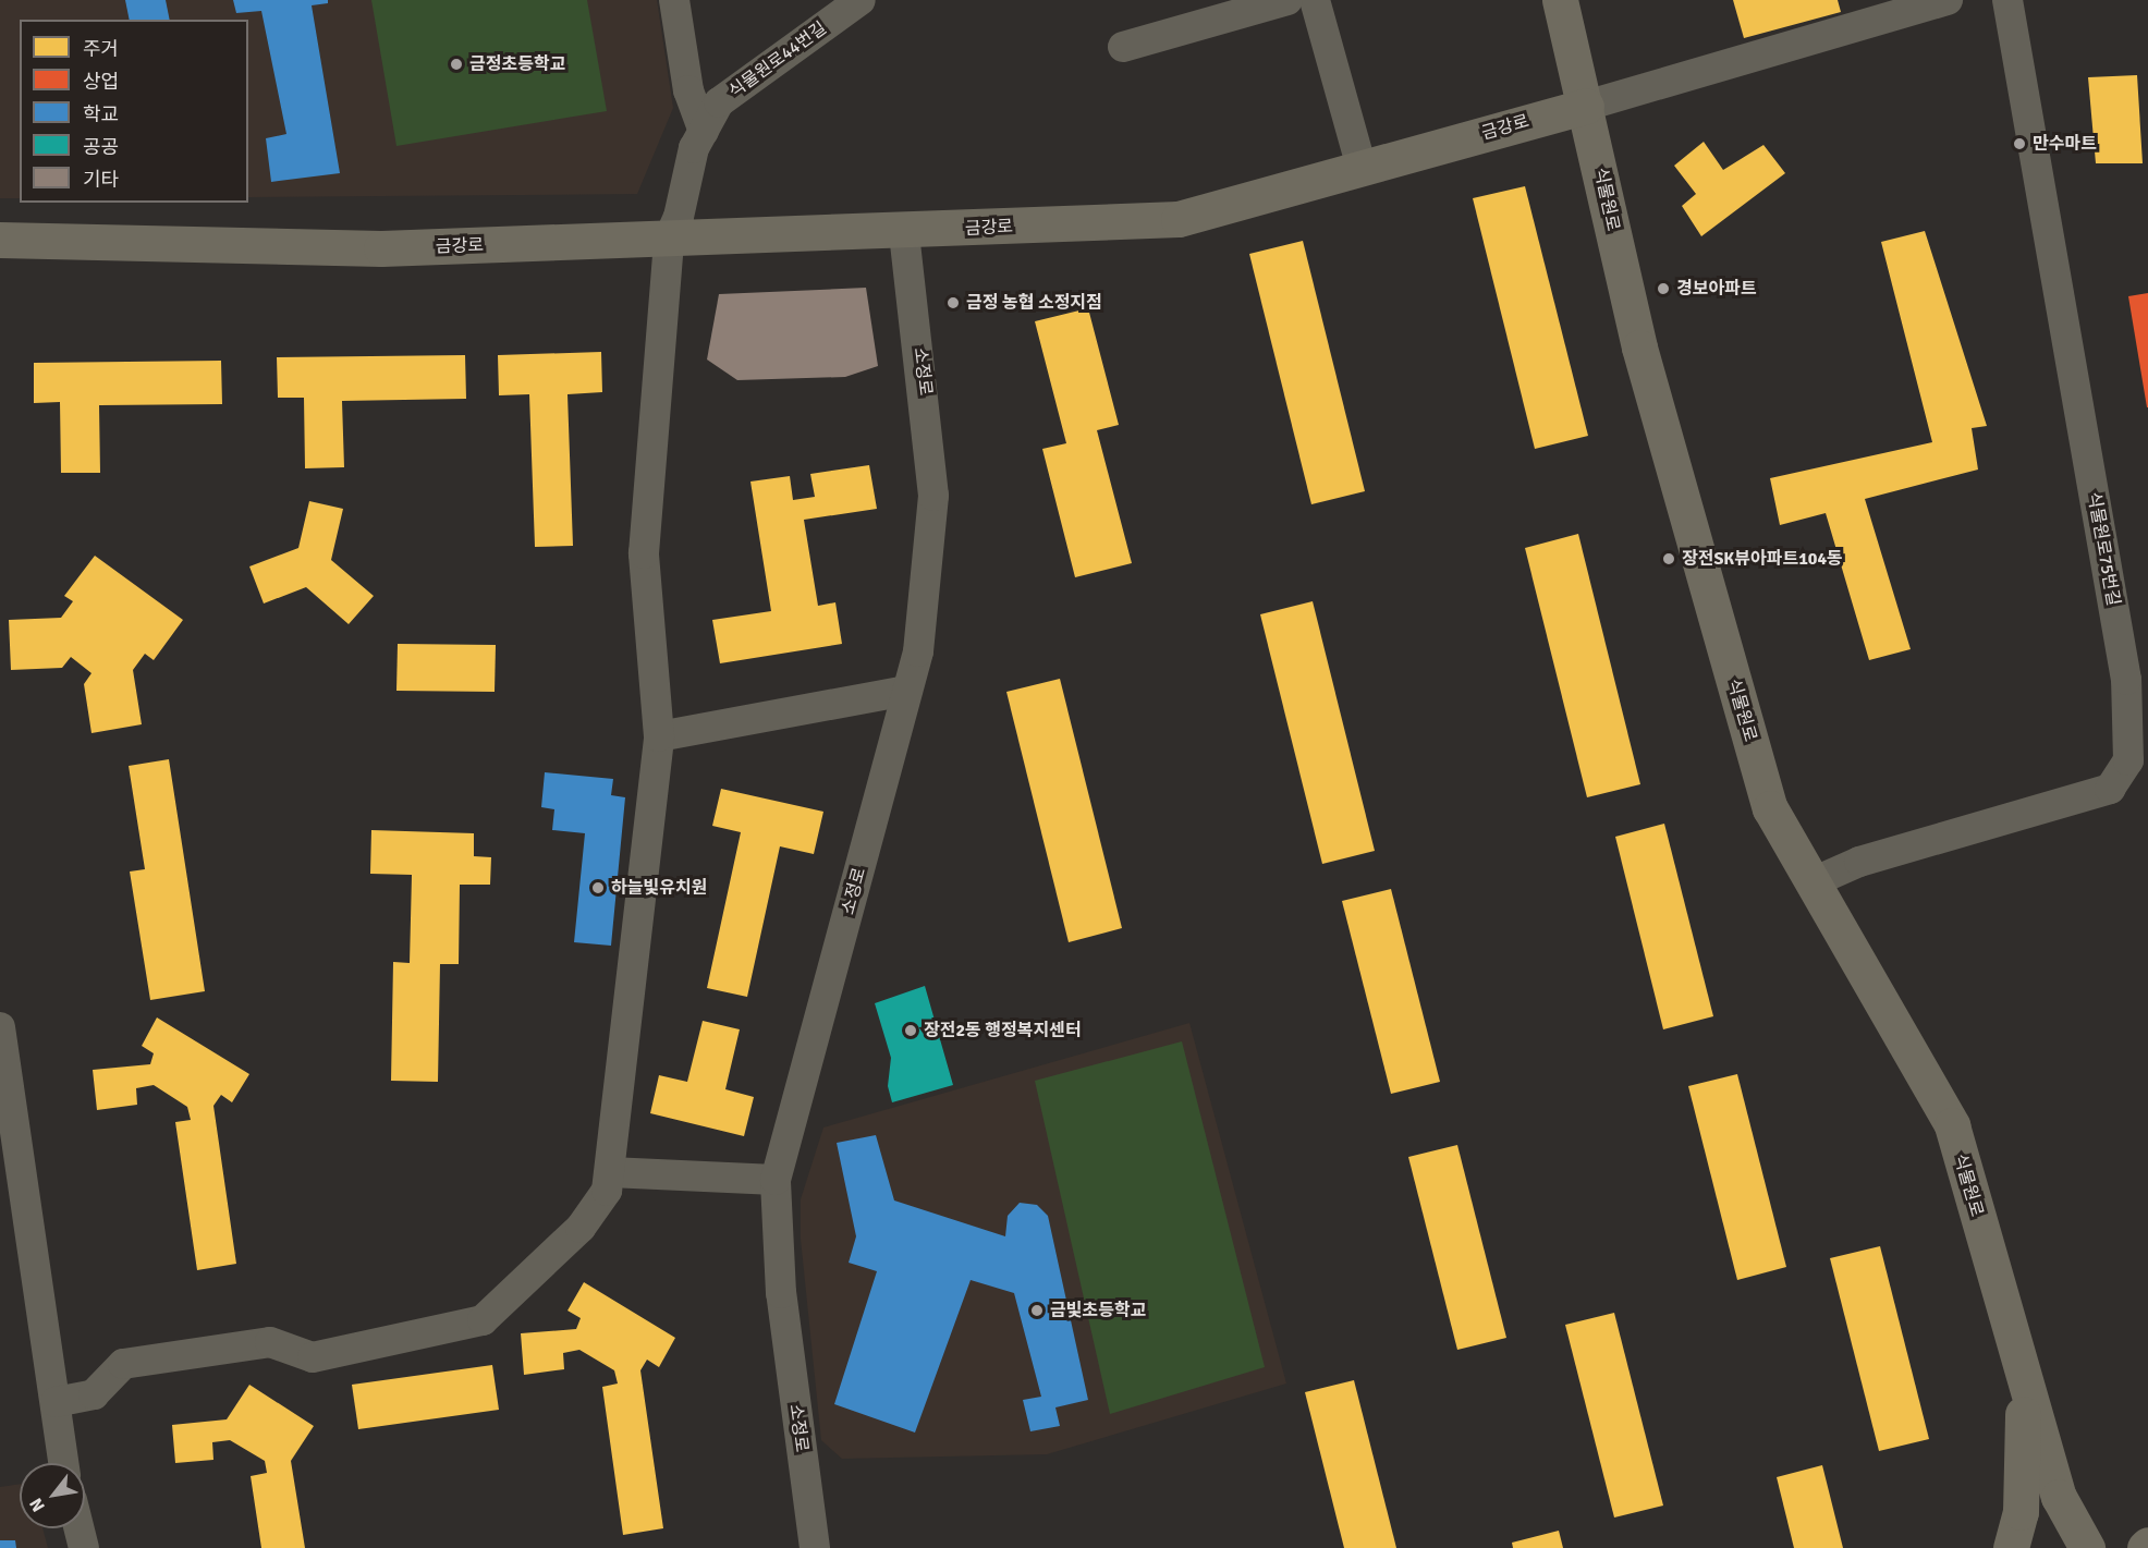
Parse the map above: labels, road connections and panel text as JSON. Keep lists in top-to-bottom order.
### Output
{
  "streets": {
    "main road": ["금강로", "식물원로"],
    "street": ["식물원로44번길", "소정로", "식물원로75번길"]
  },
  "crossings": [
    ["식물원로44번길", "금강로"],
    ["금강로", "식물원로"],
    ["금강로", "소정로"],
    ["식물원로", "식물원로75번길"]
  ],
  "places": [
    "금정초등학교",
    "만수마트",
    "경보아파트",
    "금정 농협 소정지점",
    "장전SK뷰아파트104동",
    "하늘빛유치원",
    "장전2동 행정복지센터",
    "금빛초등학교"
  ],
  "legend": [
    "주거",
    "상업",
    "학교",
    "공공",
    "기타"
  ],
  "north": "bottom left"
}
